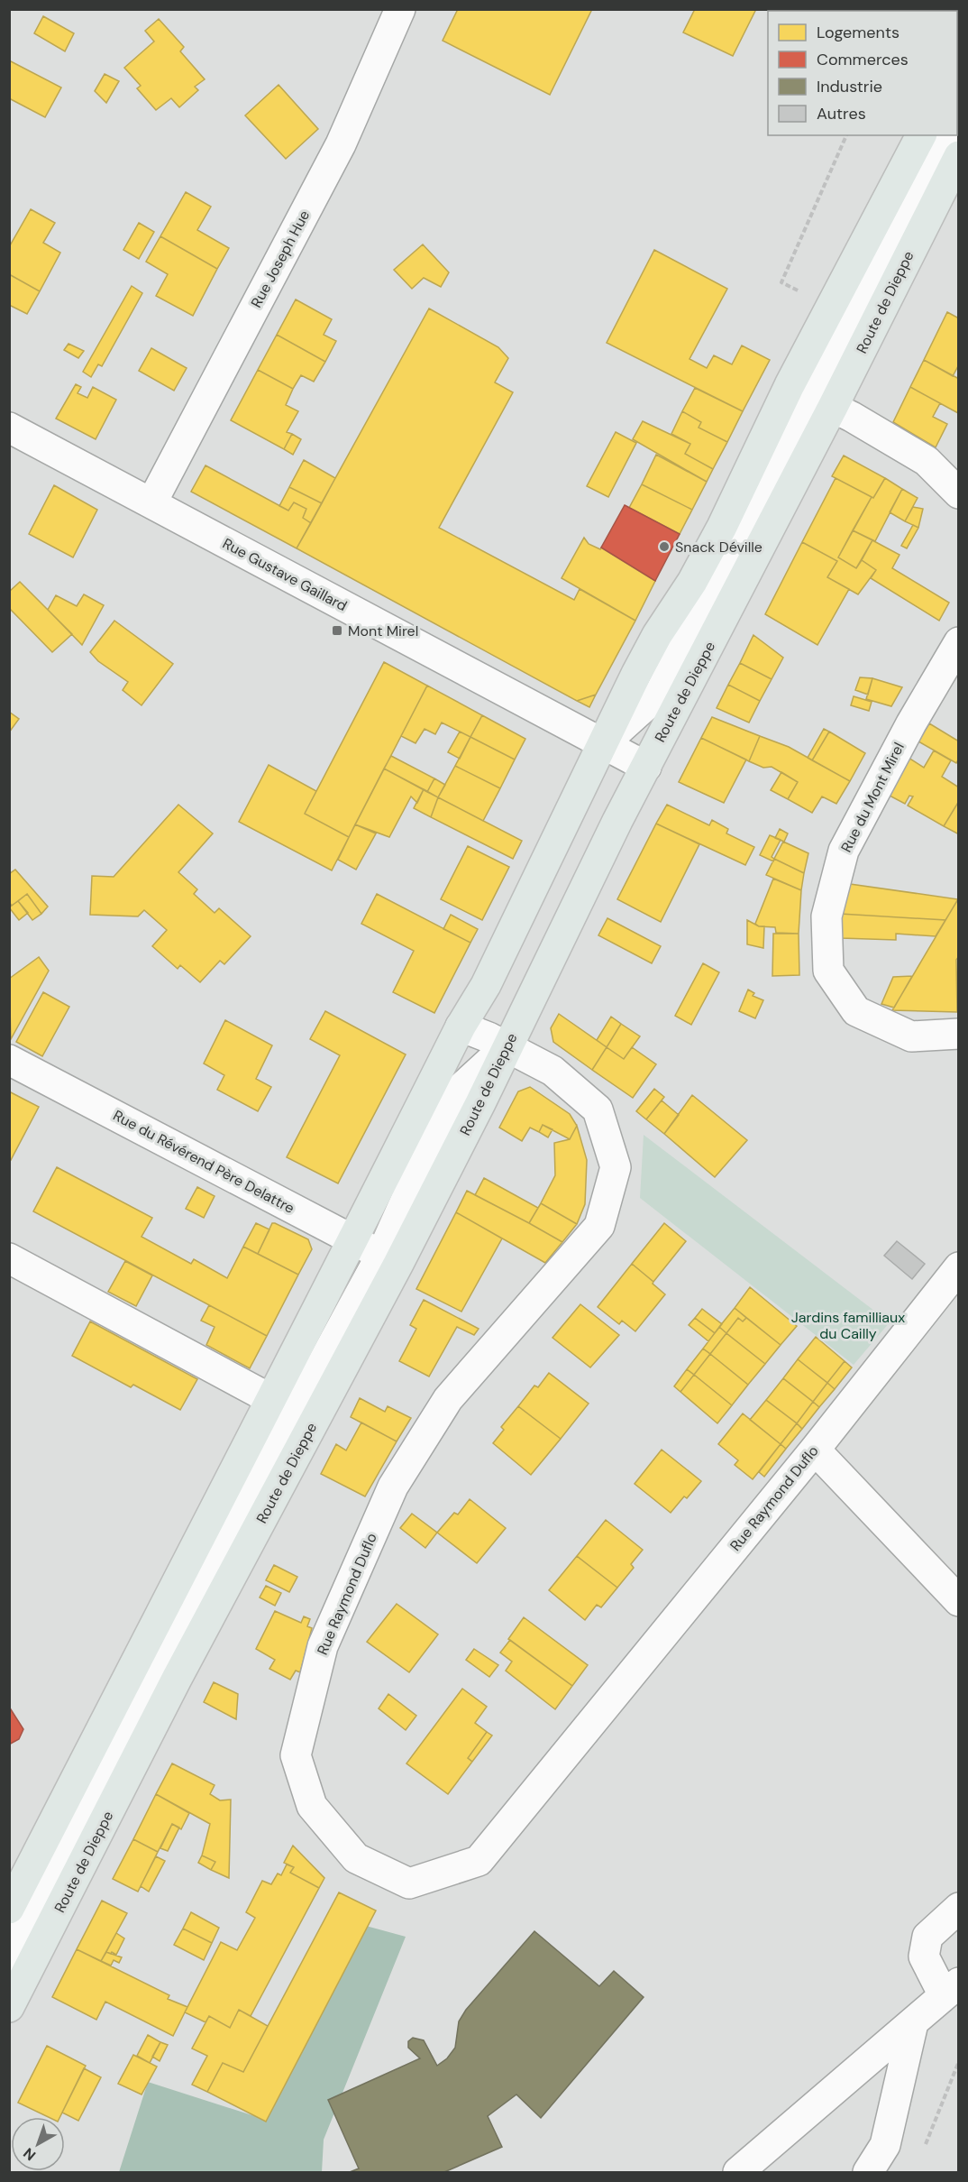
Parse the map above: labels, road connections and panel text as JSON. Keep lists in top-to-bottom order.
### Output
{
  "streets": {
    "main road": ["Route de Dieppe"],
    "street": [
      "Rue Joseph Hue",
      "Rue Gustave Gaillard",
      "Rue du Mont Mirel",
      "Rue du Révérend Père Delattre",
      "Rue Raymond Duflo"
    ]
  },
  "crossings": [
    ["Rue Joseph Hue", "Rue Gustave Gaillard"],
    ["Route de Dieppe", "Rue Gustave Gaillard"],
    ["Route de Dieppe", "Rue du Révérend Père Delattre"],
    ["Route de Dieppe", "Rue Raymond Duflo"]
  ],
  "parks": ["Jardins familliaux du Cailly"],
  "places": {
    "other": ["Snack Déville"],
    "transit": ["Mont Mirel"]
  },
  "legend": [
    "Logements",
    "Commerces",
    "Industrie",
    "Autres"
  ],
  "north": "bottom left"
}
